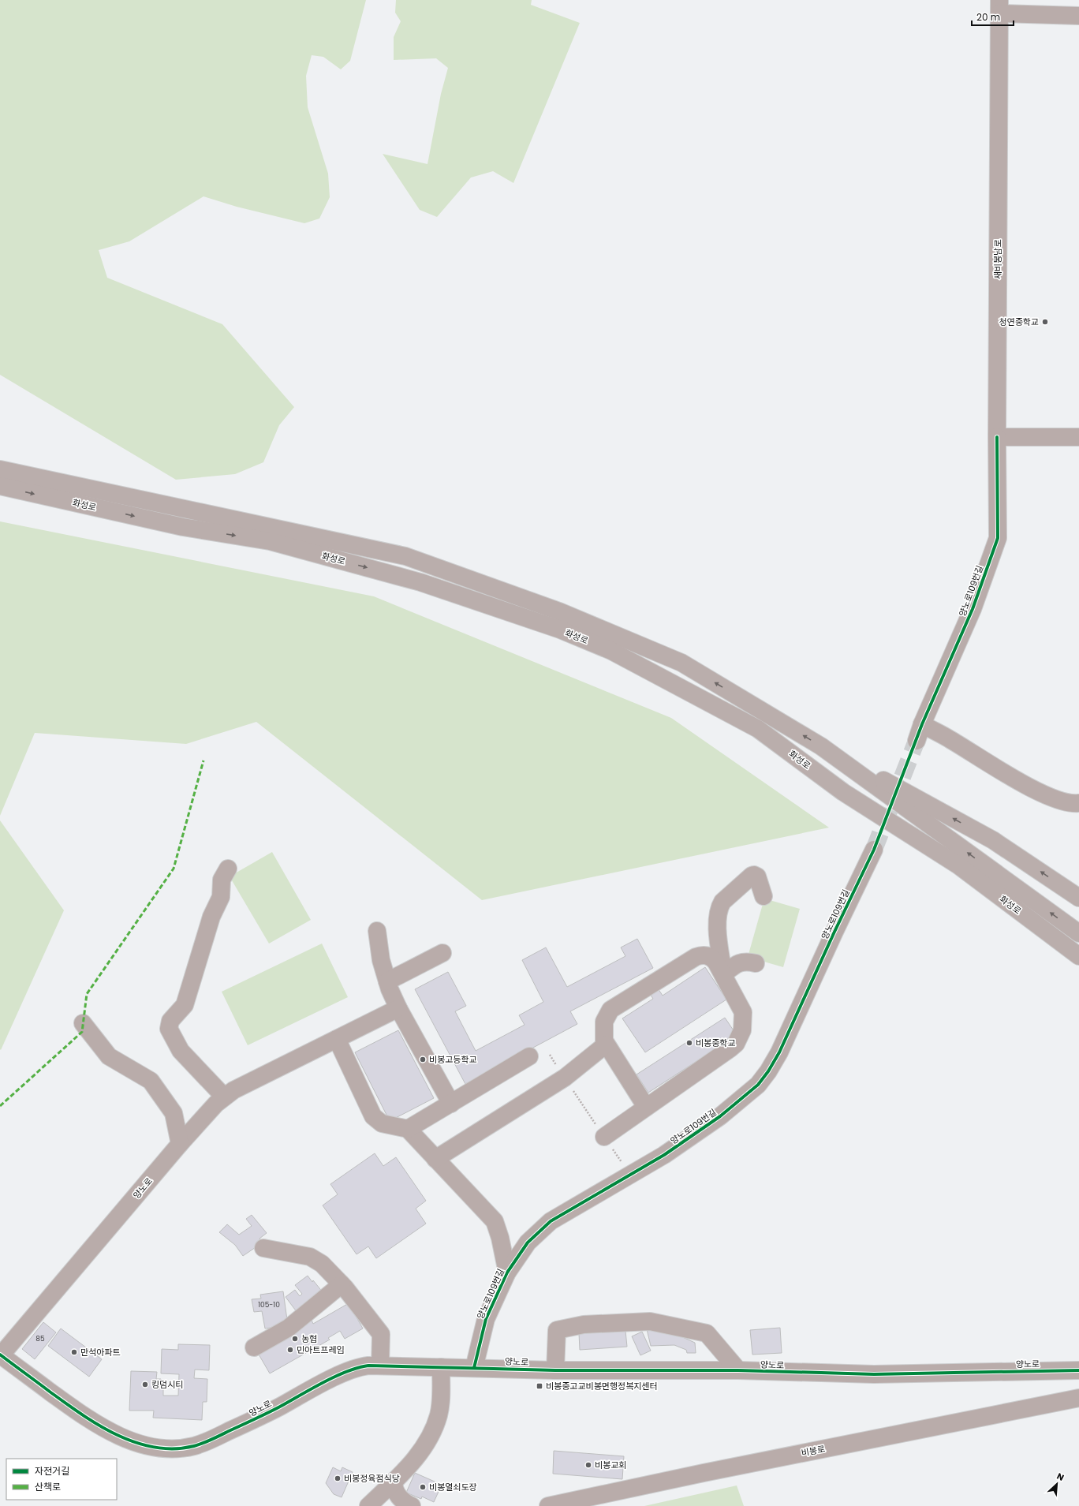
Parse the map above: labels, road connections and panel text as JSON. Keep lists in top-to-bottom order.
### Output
{
  "streets": {
    "main road": ["화성로"],
    "street": [
      "새비봉남로",
      "양노로109번길",
      "양노로",
      "비봉로"
    ]
  },
  "crossings": [
    ["새비봉남로", "양노로109번길"],
    ["양노로109번길", "양노로"]
  ],
  "places": {
    "other": [
      "청연중학교",
      "비봉중학교",
      "비봉고등학교",
      "농협",
      "민아트프레임",
      "만석아파트",
      "킹덤시티",
      "비봉교회",
      "비봉정육점식당",
      "비봉열쇠도장"
    ],
    "transit": ["비봉중고교비봉면행정복지센터"]
  },
  "house_numbers": ["105-10", "85"],
  "legend": ["자전거길", "산책로"],
  "scale_bar": "20 m",
  "north": "top right"
}
